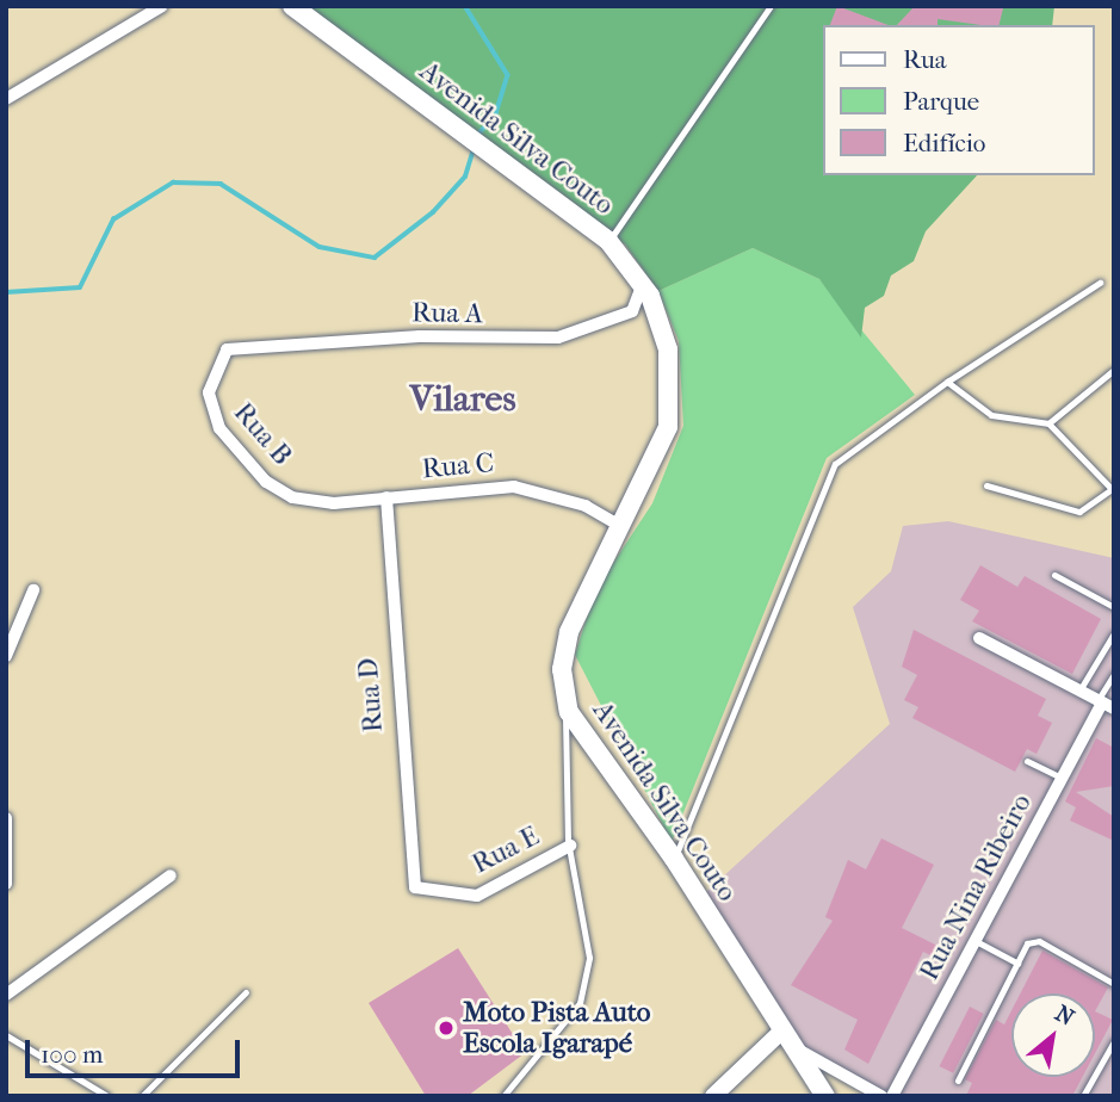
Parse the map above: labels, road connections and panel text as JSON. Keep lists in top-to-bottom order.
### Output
{
  "streets": {
    "main road": ["Avenida Silva Couto"],
    "street": [
      "Rua A",
      "Rua B",
      "Rua C",
      "Rua D",
      "Rua E",
      "Rua Nina Ribeiro"
    ]
  },
  "crossings": [
    ["Avenida Silva Couto", "Rua A"],
    ["Avenida Silva Couto", "Rua C"],
    ["Rua A", "Rua B"],
    ["Rua B", "Rua C"],
    ["Rua C", "Rua D"],
    ["Rua D", "Rua E"]
  ],
  "districts": ["Vilares"],
  "places": ["Moto Pista Auto Escola Igarapé"],
  "legend": ["Rua", "Parque", "Edifício"],
  "scale_bar": "100 m",
  "north": "top right"
}
